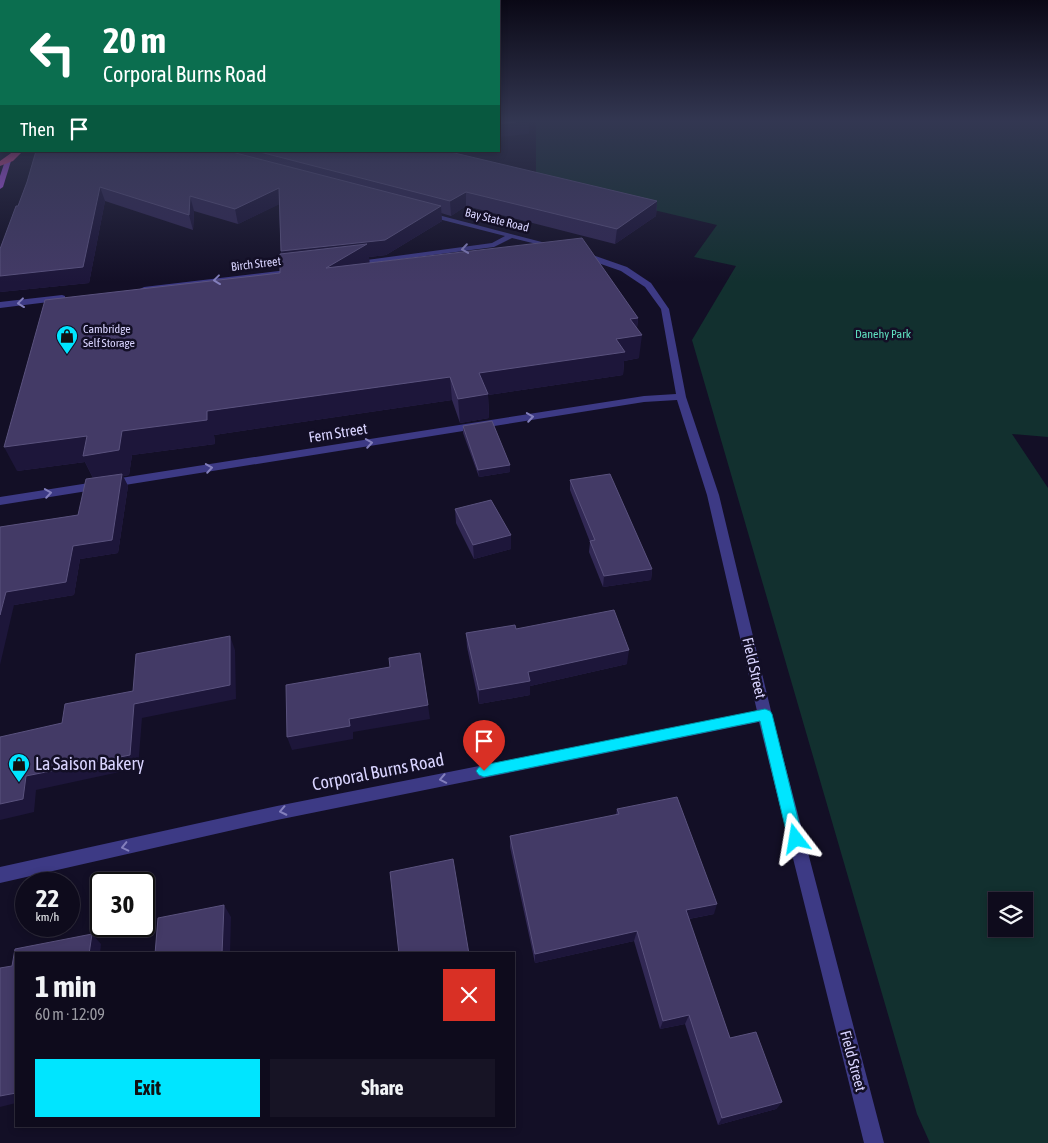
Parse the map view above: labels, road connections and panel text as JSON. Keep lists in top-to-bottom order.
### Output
{
  "streets": {
    "street": [
      "Bay State Road",
      "Birch Street",
      "Fern Street",
      "Field Street",
      "Corporal Burns Road"
    ]
  },
  "crossings": [
    ["Fern Street", "Field Street"],
    ["Field Street", "Corporal Burns Road"]
  ],
  "one_way": ["Birch Street", "Fern Street", "Corporal Burns Road"],
  "parks": ["Danehy Park"],
  "places": {
    "shop": ["Cambridge Self Storage", "La Saison Bakery"]
  },
  "page": {
    "turn": ["20 m", "Corporal Burns Road"],
    "then": "Then",
    "speed": "22 km/h",
    "limit": "30",
    "heading": ["1 min", "60 m · 12:09"],
    "buttons": ["Exit", "Share"]
  }
}
